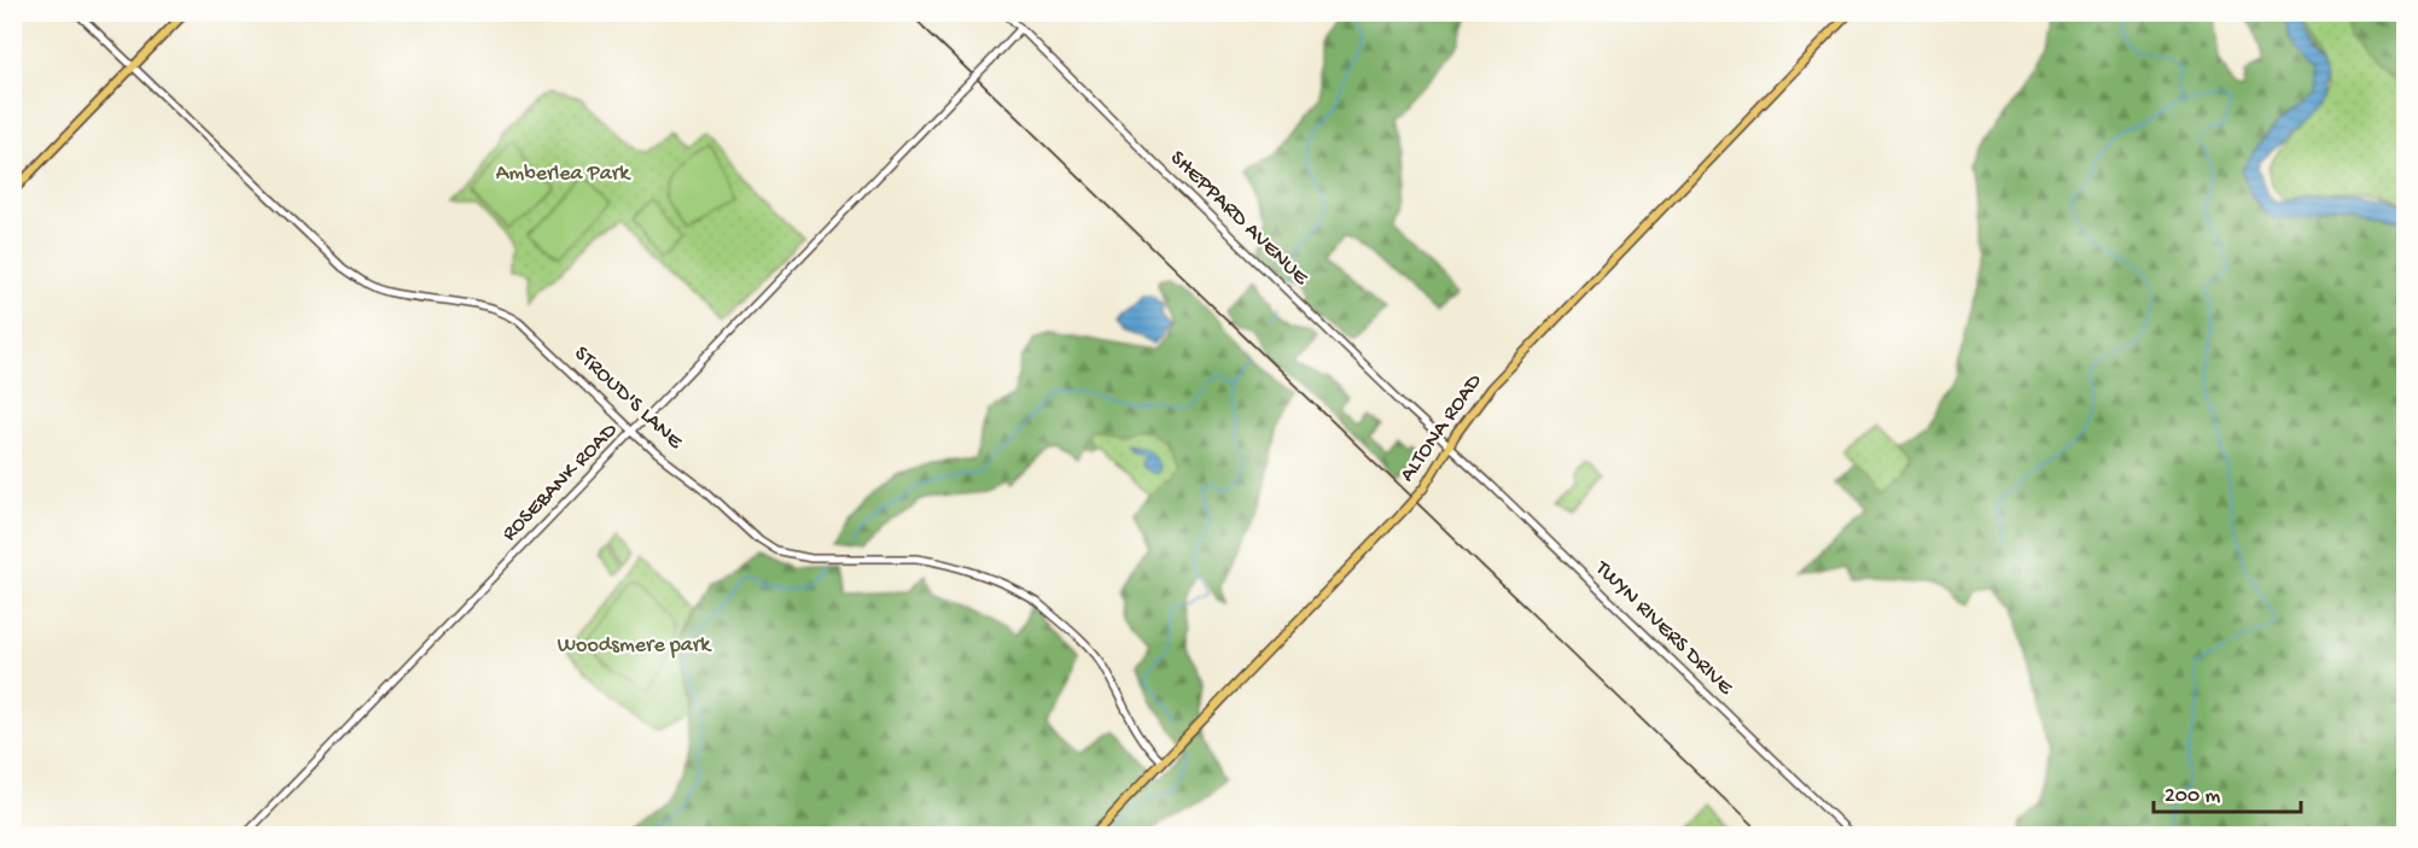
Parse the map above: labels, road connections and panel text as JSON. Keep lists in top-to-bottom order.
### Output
{
  "streets": {
    "main road": ["ALTONA ROAD"],
    "street": [
      "SHEPPARD AVENUE",
      "STROUD'S LANE",
      "ROSEBANK ROAD",
      "TWYN RIVERS DRIVE"
    ]
  },
  "crossings": [
    ["SHEPPARD AVENUE", "ALTONA ROAD"],
    ["SHEPPARD AVENUE", "ROSEBANK ROAD"],
    ["SHEPPARD AVENUE", "TWYN RIVERS DRIVE"],
    ["STROUD'S LANE", "ALTONA ROAD"],
    ["STROUD'S LANE", "ROSEBANK ROAD"],
    ["ALTONA ROAD", "TWYN RIVERS DRIVE"]
  ],
  "parks": ["Amberlea Park", "Woodsmere park"],
  "scale_bar": "200 m"
}
